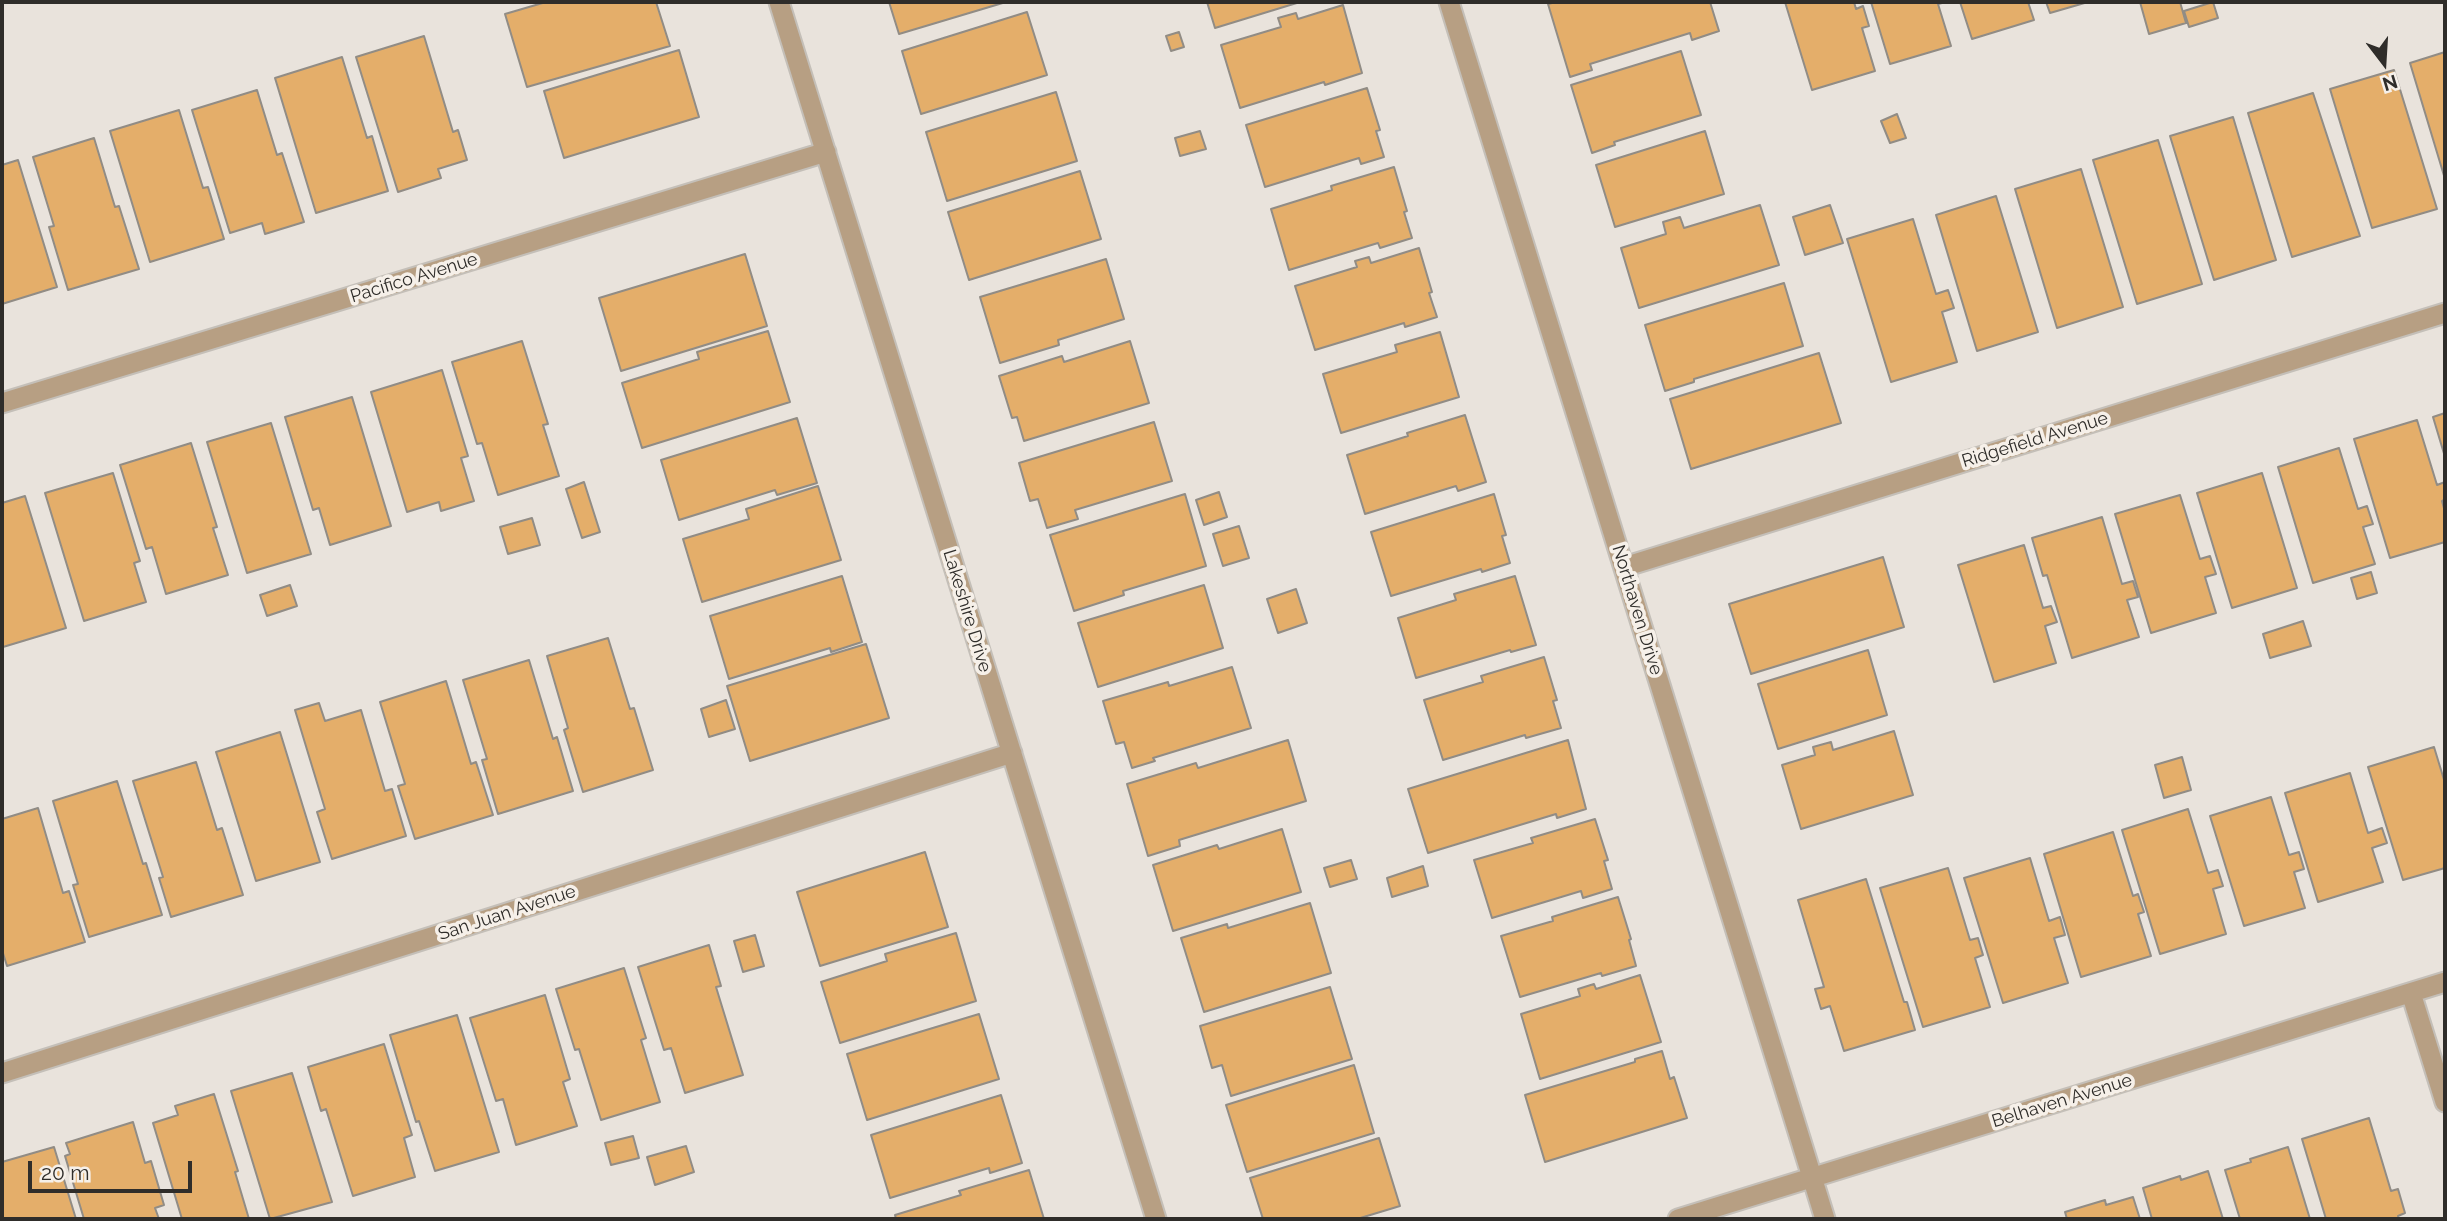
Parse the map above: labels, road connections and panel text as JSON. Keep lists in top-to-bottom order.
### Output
{
  "streets": {
    "street": [
      "Pacifico Avenue",
      "Ridgefield Avenue",
      "Northaven Drive",
      "Lakeshire Drive",
      "San Juan Avenue",
      "Belhaven Avenue"
    ]
  },
  "crossings": [
    ["Pacifico Avenue", "Lakeshire Drive"],
    ["Ridgefield Avenue", "Northaven Drive"],
    ["Northaven Drive", "Belhaven Avenue"],
    ["Lakeshire Drive", "San Juan Avenue"]
  ],
  "scale_bar": "20 m",
  "north": "bottom"
}
